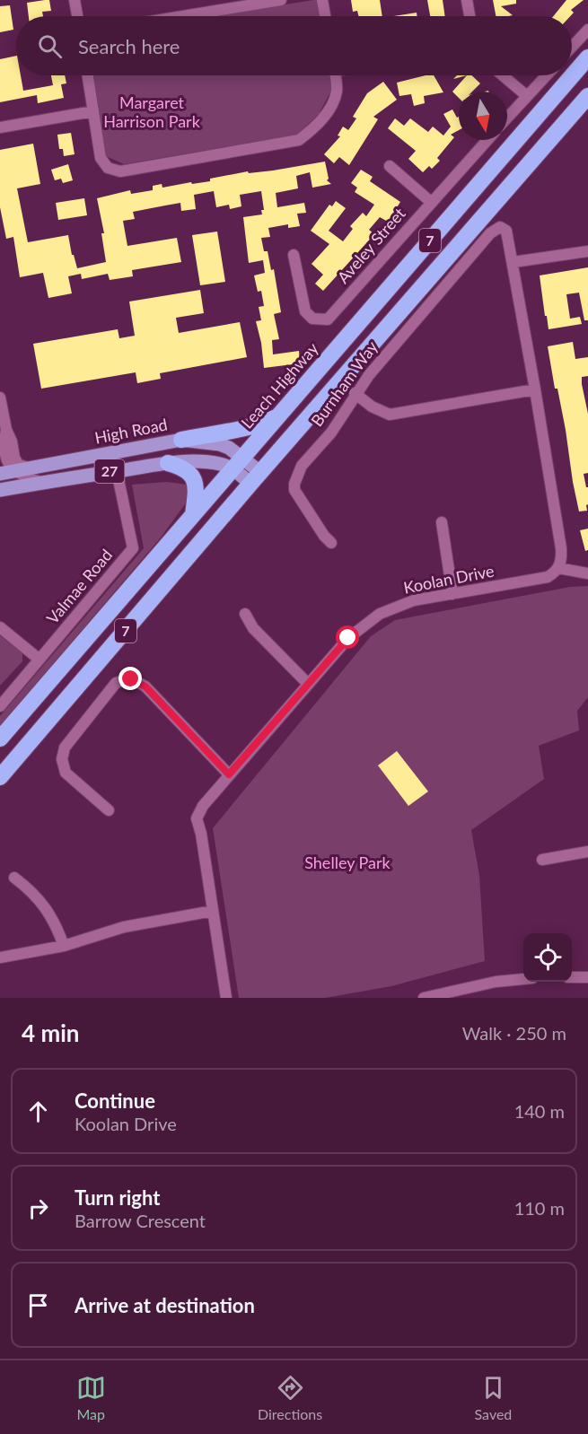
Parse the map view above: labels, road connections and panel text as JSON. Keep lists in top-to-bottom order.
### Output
{
  "streets": {
    "highway": ["7", "Leach Highway", "27"],
    "main road": ["High Road"],
    "street": [
      "Aveley Street",
      "Burnham Way",
      "Koolan Drive",
      "Valmae Road"
    ]
  },
  "crossings": [
    ["7", "High Road"],
    ["Leach Highway", "High Road"],
    ["Leach Highway", "27"],
    ["High Road", "27"],
    ["High Road", "Valmae Road"]
  ],
  "parks": ["Margaret Harrison Park", "Shelley Park"],
  "north": "bottom",
  "page": {
    "search": "Search here",
    "heading": ["4 min", "Walk · 250 m"],
    "list": [
      ["Continue", "Koolan Drive", "140 m"],
      ["Turn right", "Barrow Crescent", "110 m"],
      "Arrive at destination"
    ],
    "nav": ["Map", "Directions", "Saved"]
  }
}
